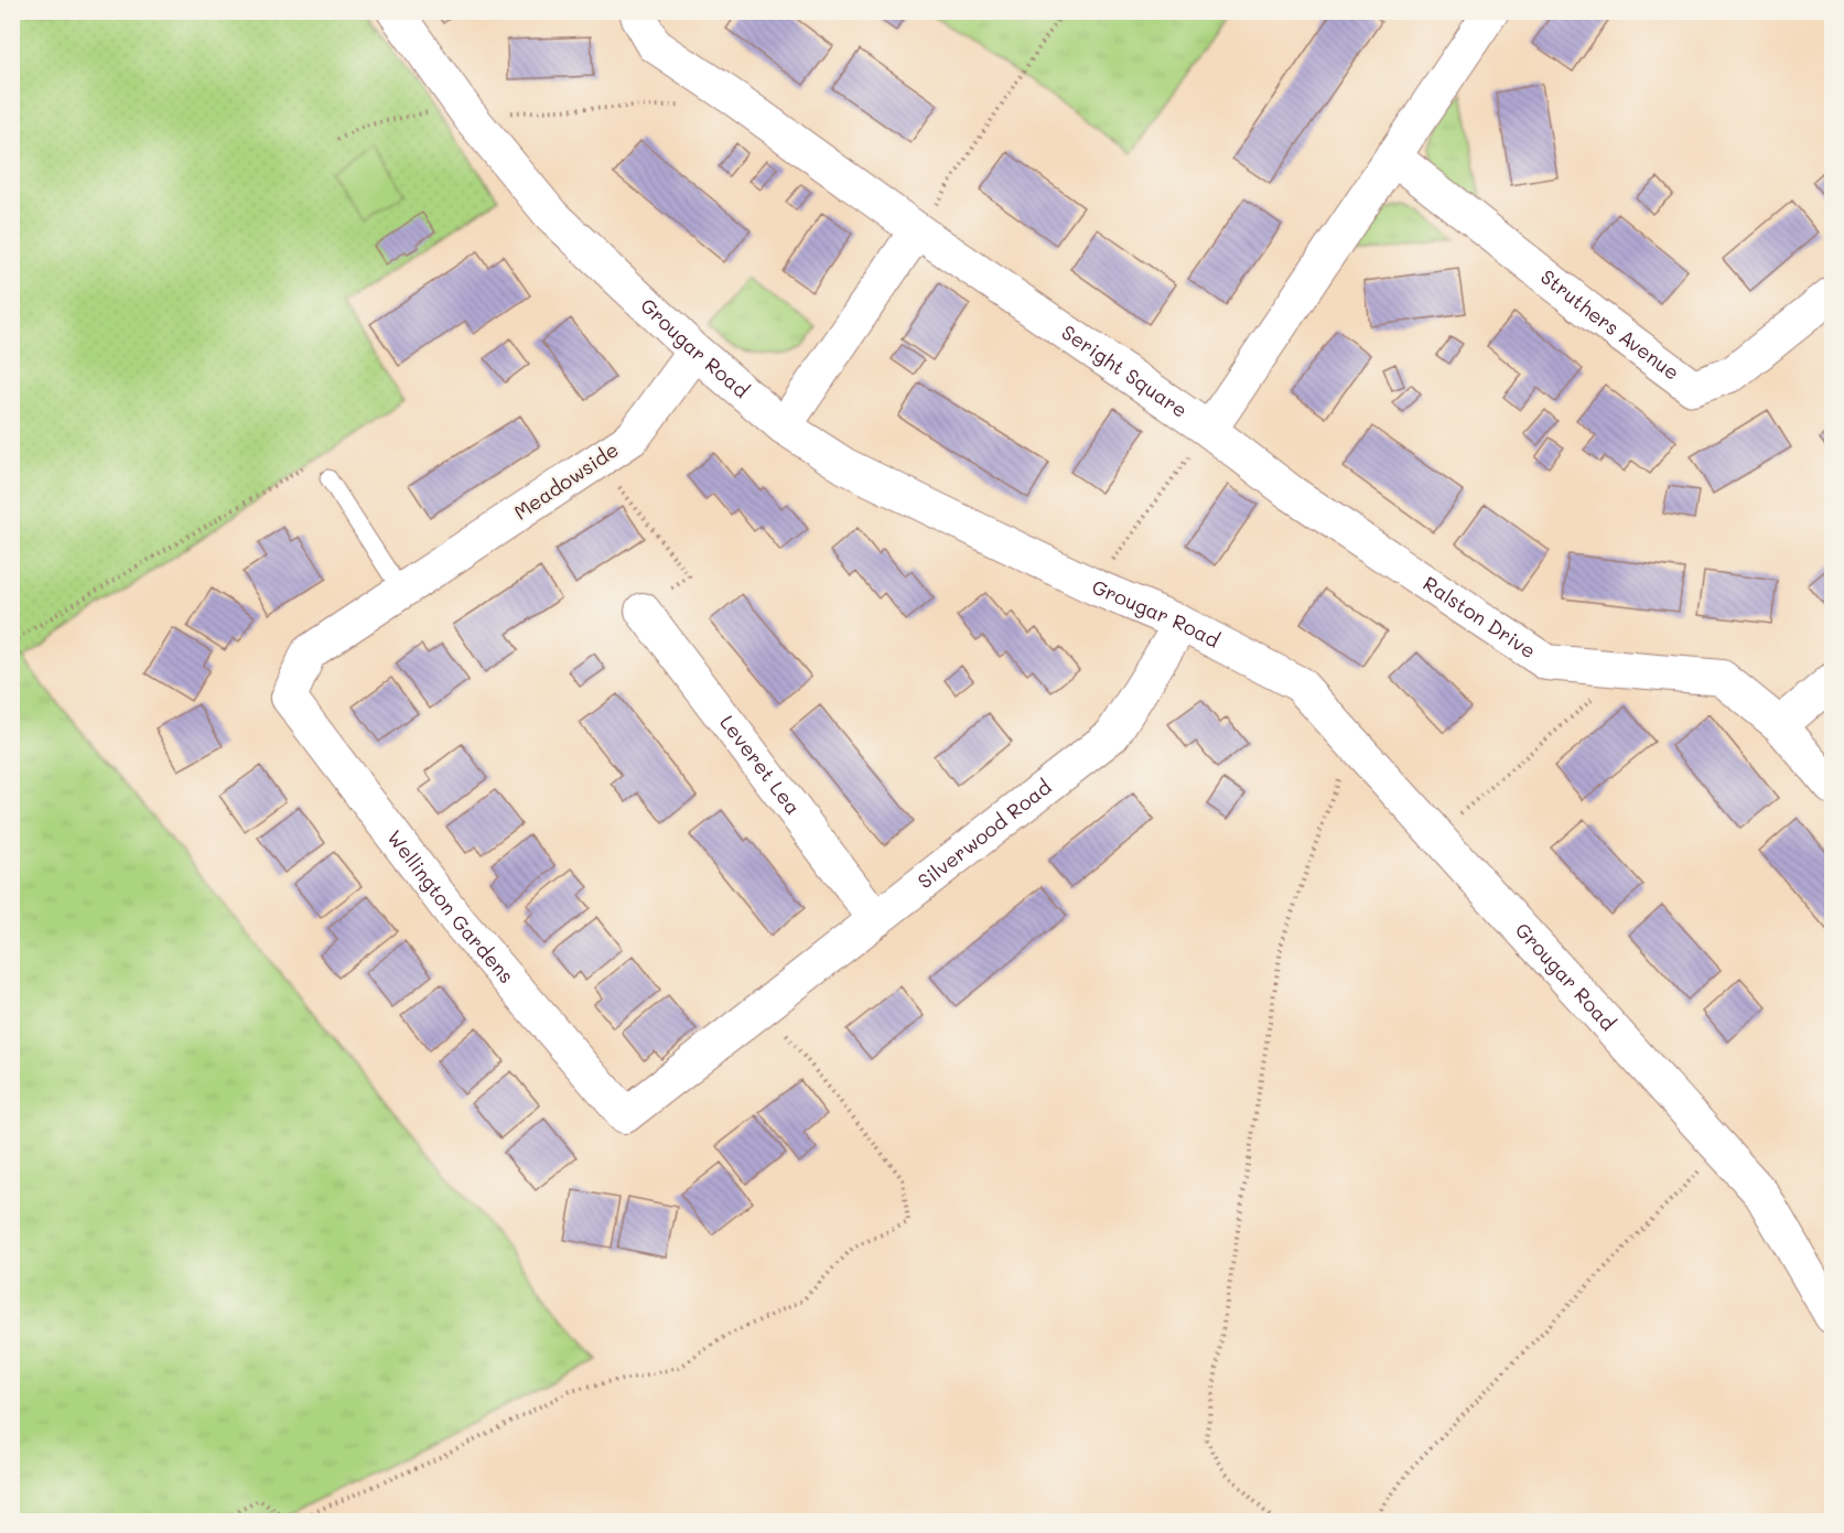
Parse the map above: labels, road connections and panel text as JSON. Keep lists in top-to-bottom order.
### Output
{
  "streets": {
    "street": [
      "Struthers Avenue",
      "Grougar Road",
      "Seright Square",
      "Meadowside",
      "Ralston Drive",
      "Leveret Lea",
      "Silverwood Road",
      "Wellington Gardens"
    ]
  },
  "crossings": [
    ["Grougar Road", "Meadowside"],
    ["Grougar Road", "Silverwood Road"],
    ["Seright Square", "Ralston Drive"],
    ["Meadowside", "Wellington Gardens"],
    ["Leveret Lea", "Silverwood Road"],
    ["Silverwood Road", "Wellington Gardens"]
  ]
}
